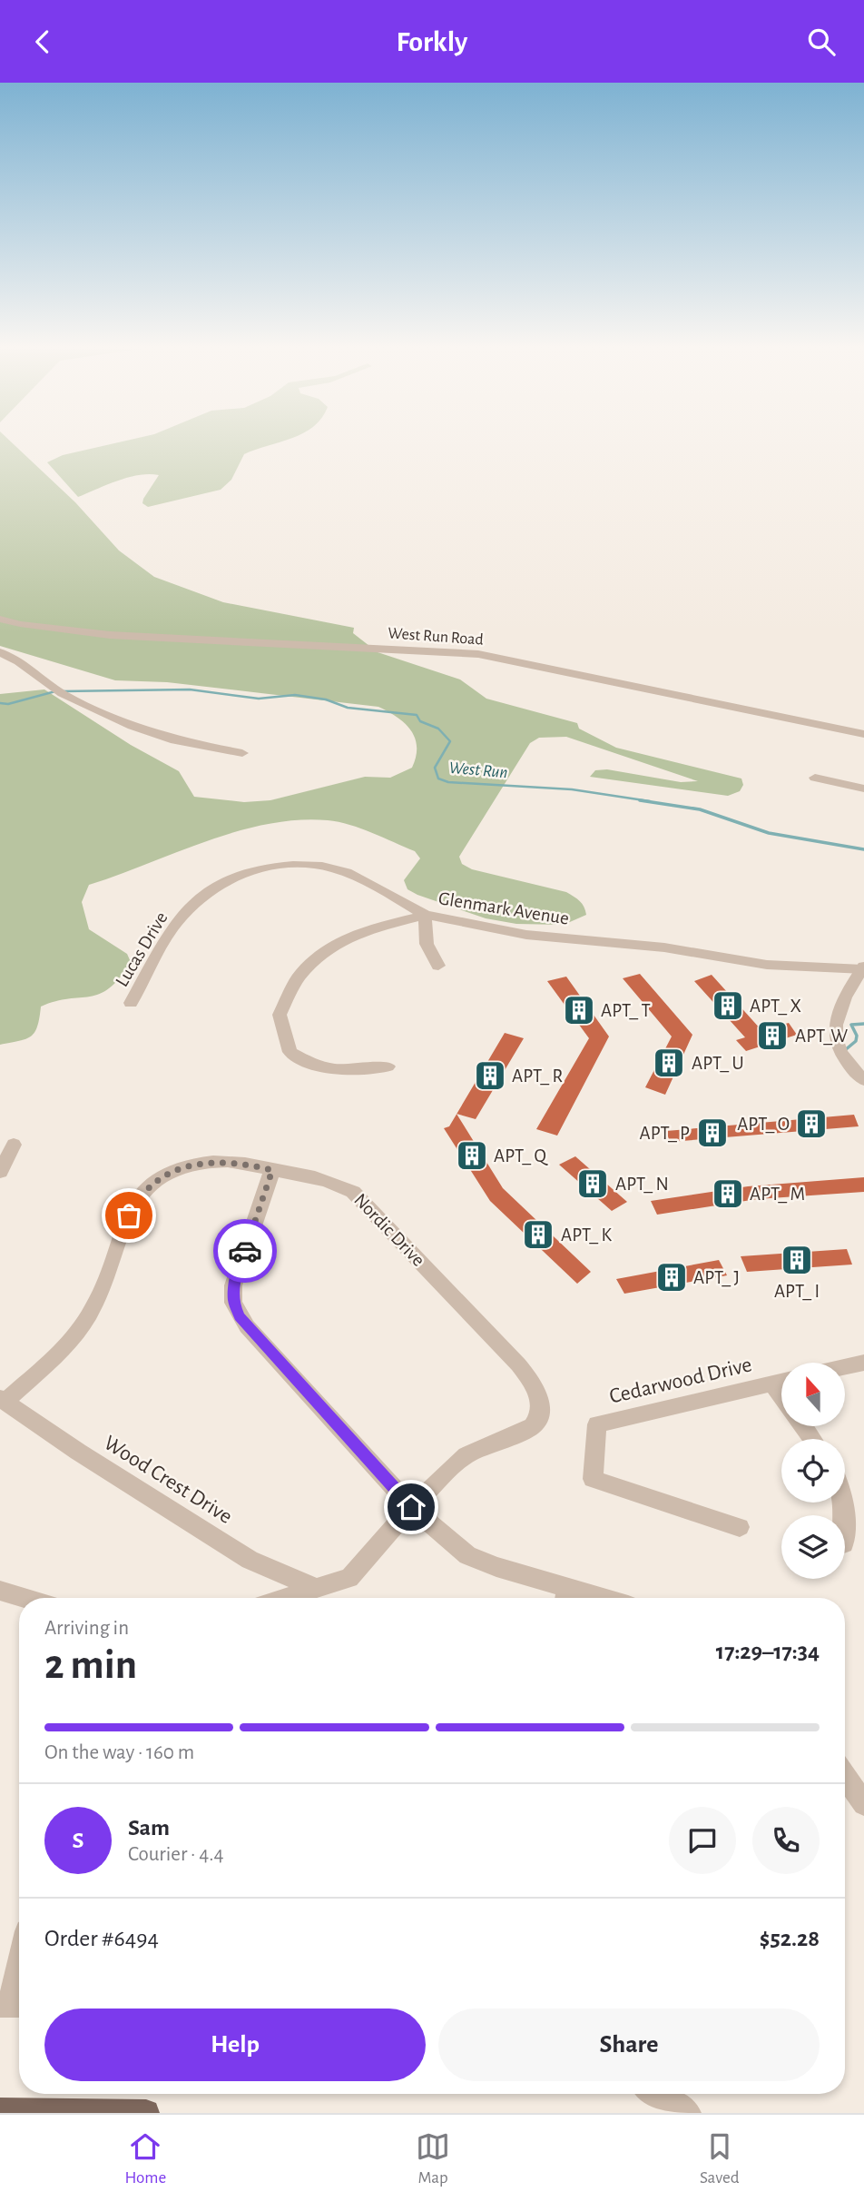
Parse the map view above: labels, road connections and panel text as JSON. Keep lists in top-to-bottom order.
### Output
{
  "streets": {
    "street": [
      "West Run Road",
      "Glenmark Avenue",
      "Lucas Drive",
      "Nordic Drive",
      "Cedarwood Drive",
      "Wood Crest Drive"
    ]
  },
  "crossings": [
    ["Glenmark Avenue", "Lucas Drive"],
    ["Nordic Drive", "Wood Crest Drive"]
  ],
  "water": ["West Run"],
  "places": {
    "building": [
      "APT_ X",
      "APT_ T",
      "APT_W",
      "APT_ U",
      "APT_ R",
      "APT_ O",
      "APT_ P",
      "APT_ Q",
      "APT_ N",
      "APT_ M",
      "APT_ K",
      "APT_ I",
      "APT_ J"
    ]
  },
  "north": "top",
  "page": {
    "header": "Forkly",
    "heading": ["2 min", "Arriving in", "17:29–17:34"],
    "panel": [
      "Sam",
      "Courier · 4.4",
      "Order #6494",
      "$52.28"
    ],
    "bar": "On the way · 160 m",
    "round": "S",
    "buttons": ["Help", "Share"],
    "tabs": ["Home", "Map", "Saved"]
  }
}
